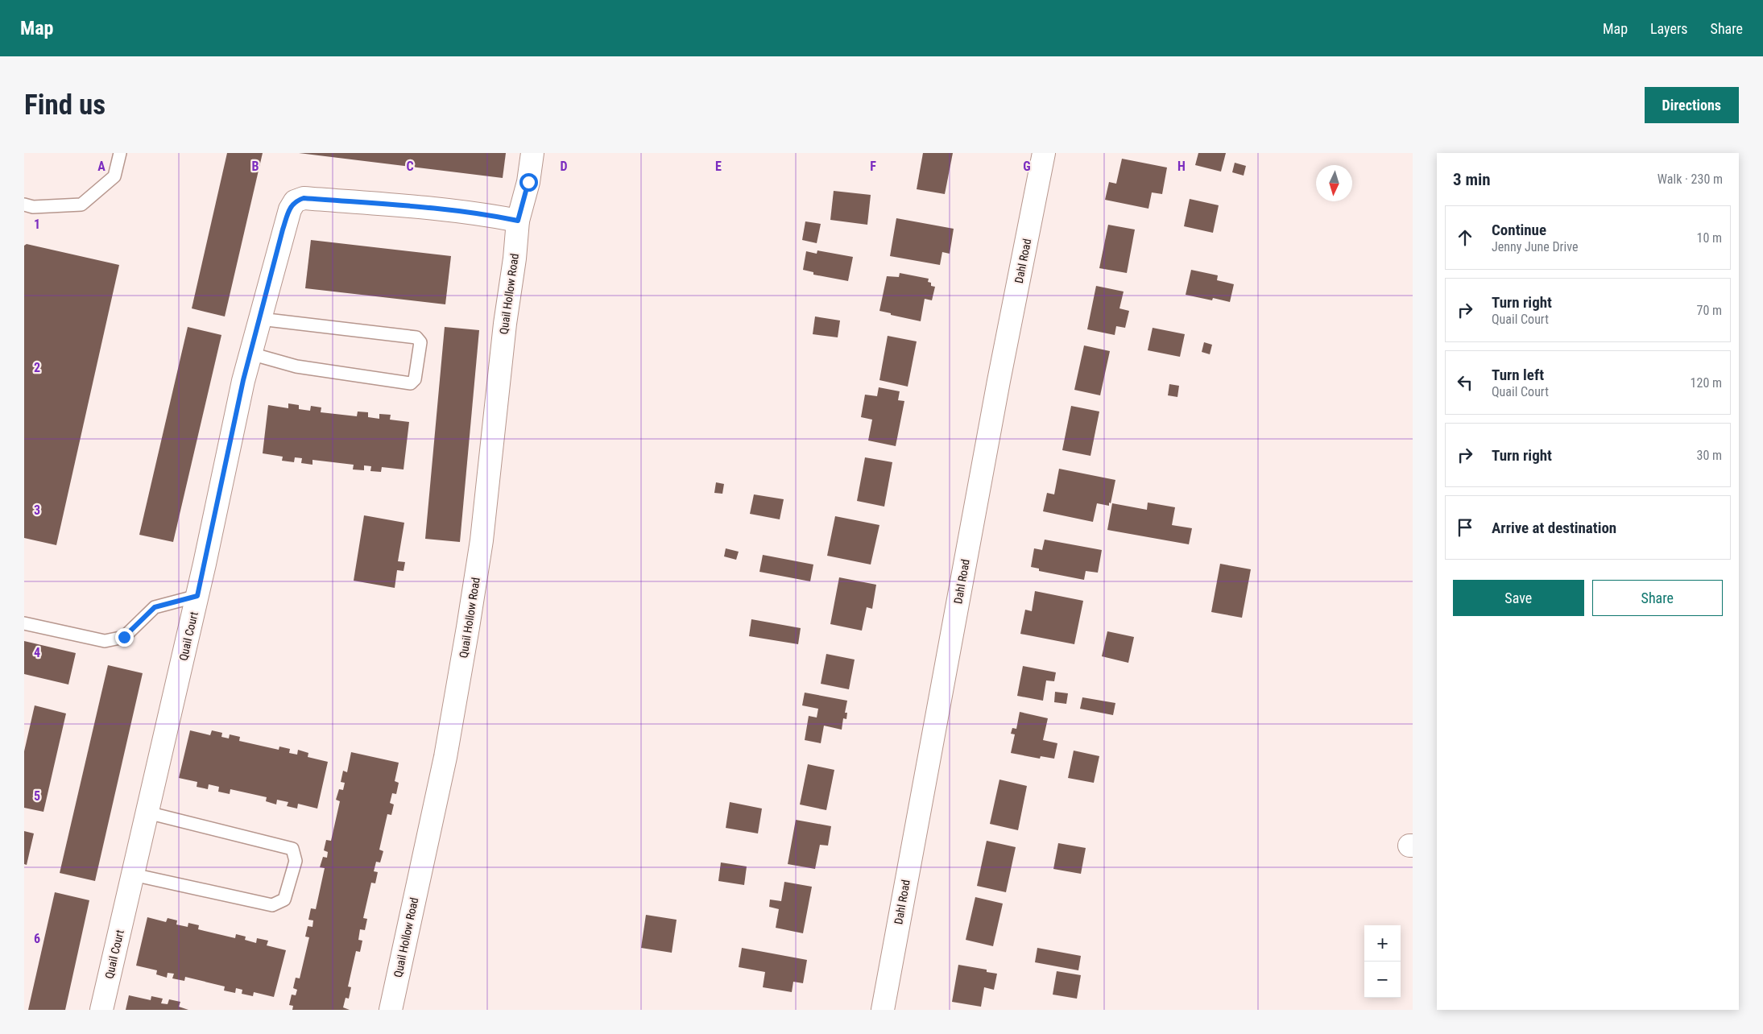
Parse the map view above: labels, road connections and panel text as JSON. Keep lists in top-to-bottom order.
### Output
{
  "streets": {
    "street": ["Dahl Road", "Quail Hollow Road", "Quail Court"]
  },
  "crossings": [
    ["Quail Hollow Road", "Quail Court"]
  ],
  "north": "bottom",
  "page": {
    "header": "Map",
    "nav": ["Map", "Layers", "Share"],
    "buttons": [
      "Directions",
      ["Save", "Share"]
    ],
    "title": "Find us",
    "heading": ["3 min", "Walk · 230 m"],
    "list": [
      ["Continue", "Jenny June Drive", "10 m"],
      ["Turn right", "Quail Court", "70 m"],
      ["Turn left", "Quail Court", "120 m"],
      ["Turn right", "30 m"],
      "Arrive at destination"
    ],
    "map_buttons": ["+", "−"]
  },
  "grid": {
    "columns": [
      "A",
      "B",
      "C",
      "D",
      "E",
      "F",
      "G",
      "H"
    ],
    "rows": [
      "1",
      "2",
      "3",
      "4",
      "5",
      "6"
    ]
  }
}
